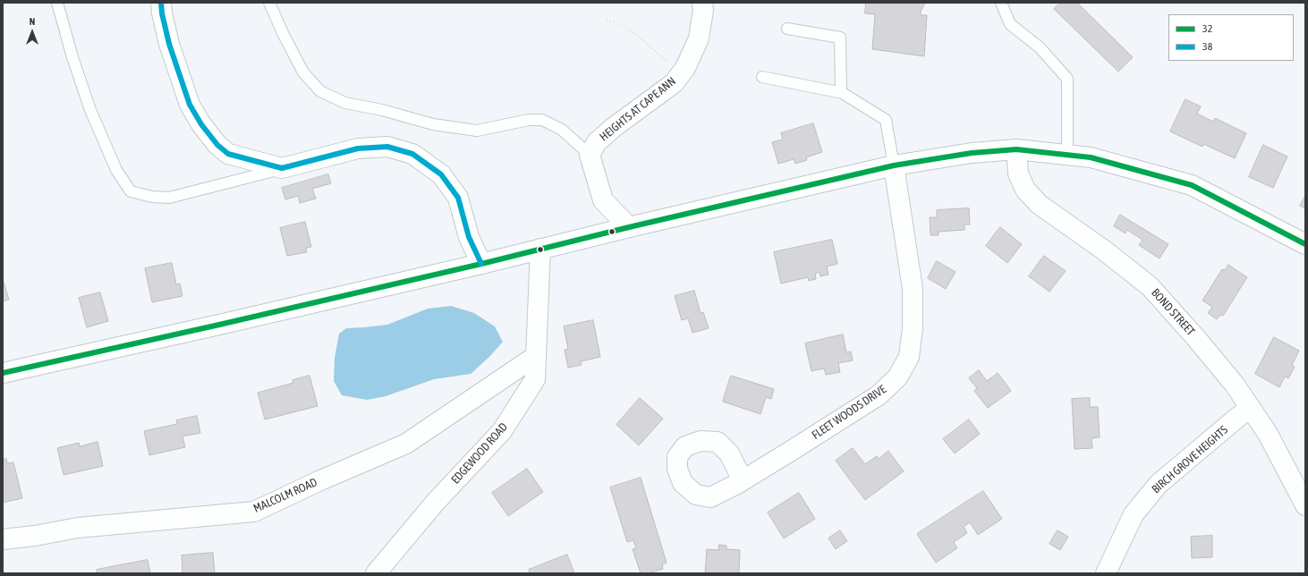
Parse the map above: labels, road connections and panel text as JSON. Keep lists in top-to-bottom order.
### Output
{
  "streets": {
    "street": [
      "HEIGHTS AT CAPE ANN",
      "BOND STREET",
      "FLEET WOODS DRIVE",
      "EDGEWOOD ROAD",
      "BIRCH GROVE HEIGHTS",
      "MALCOLM ROAD"
    ]
  },
  "crossings": [
    ["BOND STREET", "BIRCH GROVE HEIGHTS"],
    ["EDGEWOOD ROAD", "MALCOLM ROAD"]
  ],
  "lines": ["transit line 38", "transit line 32"],
  "legend": ["32", "38"],
  "north": "top"
}
